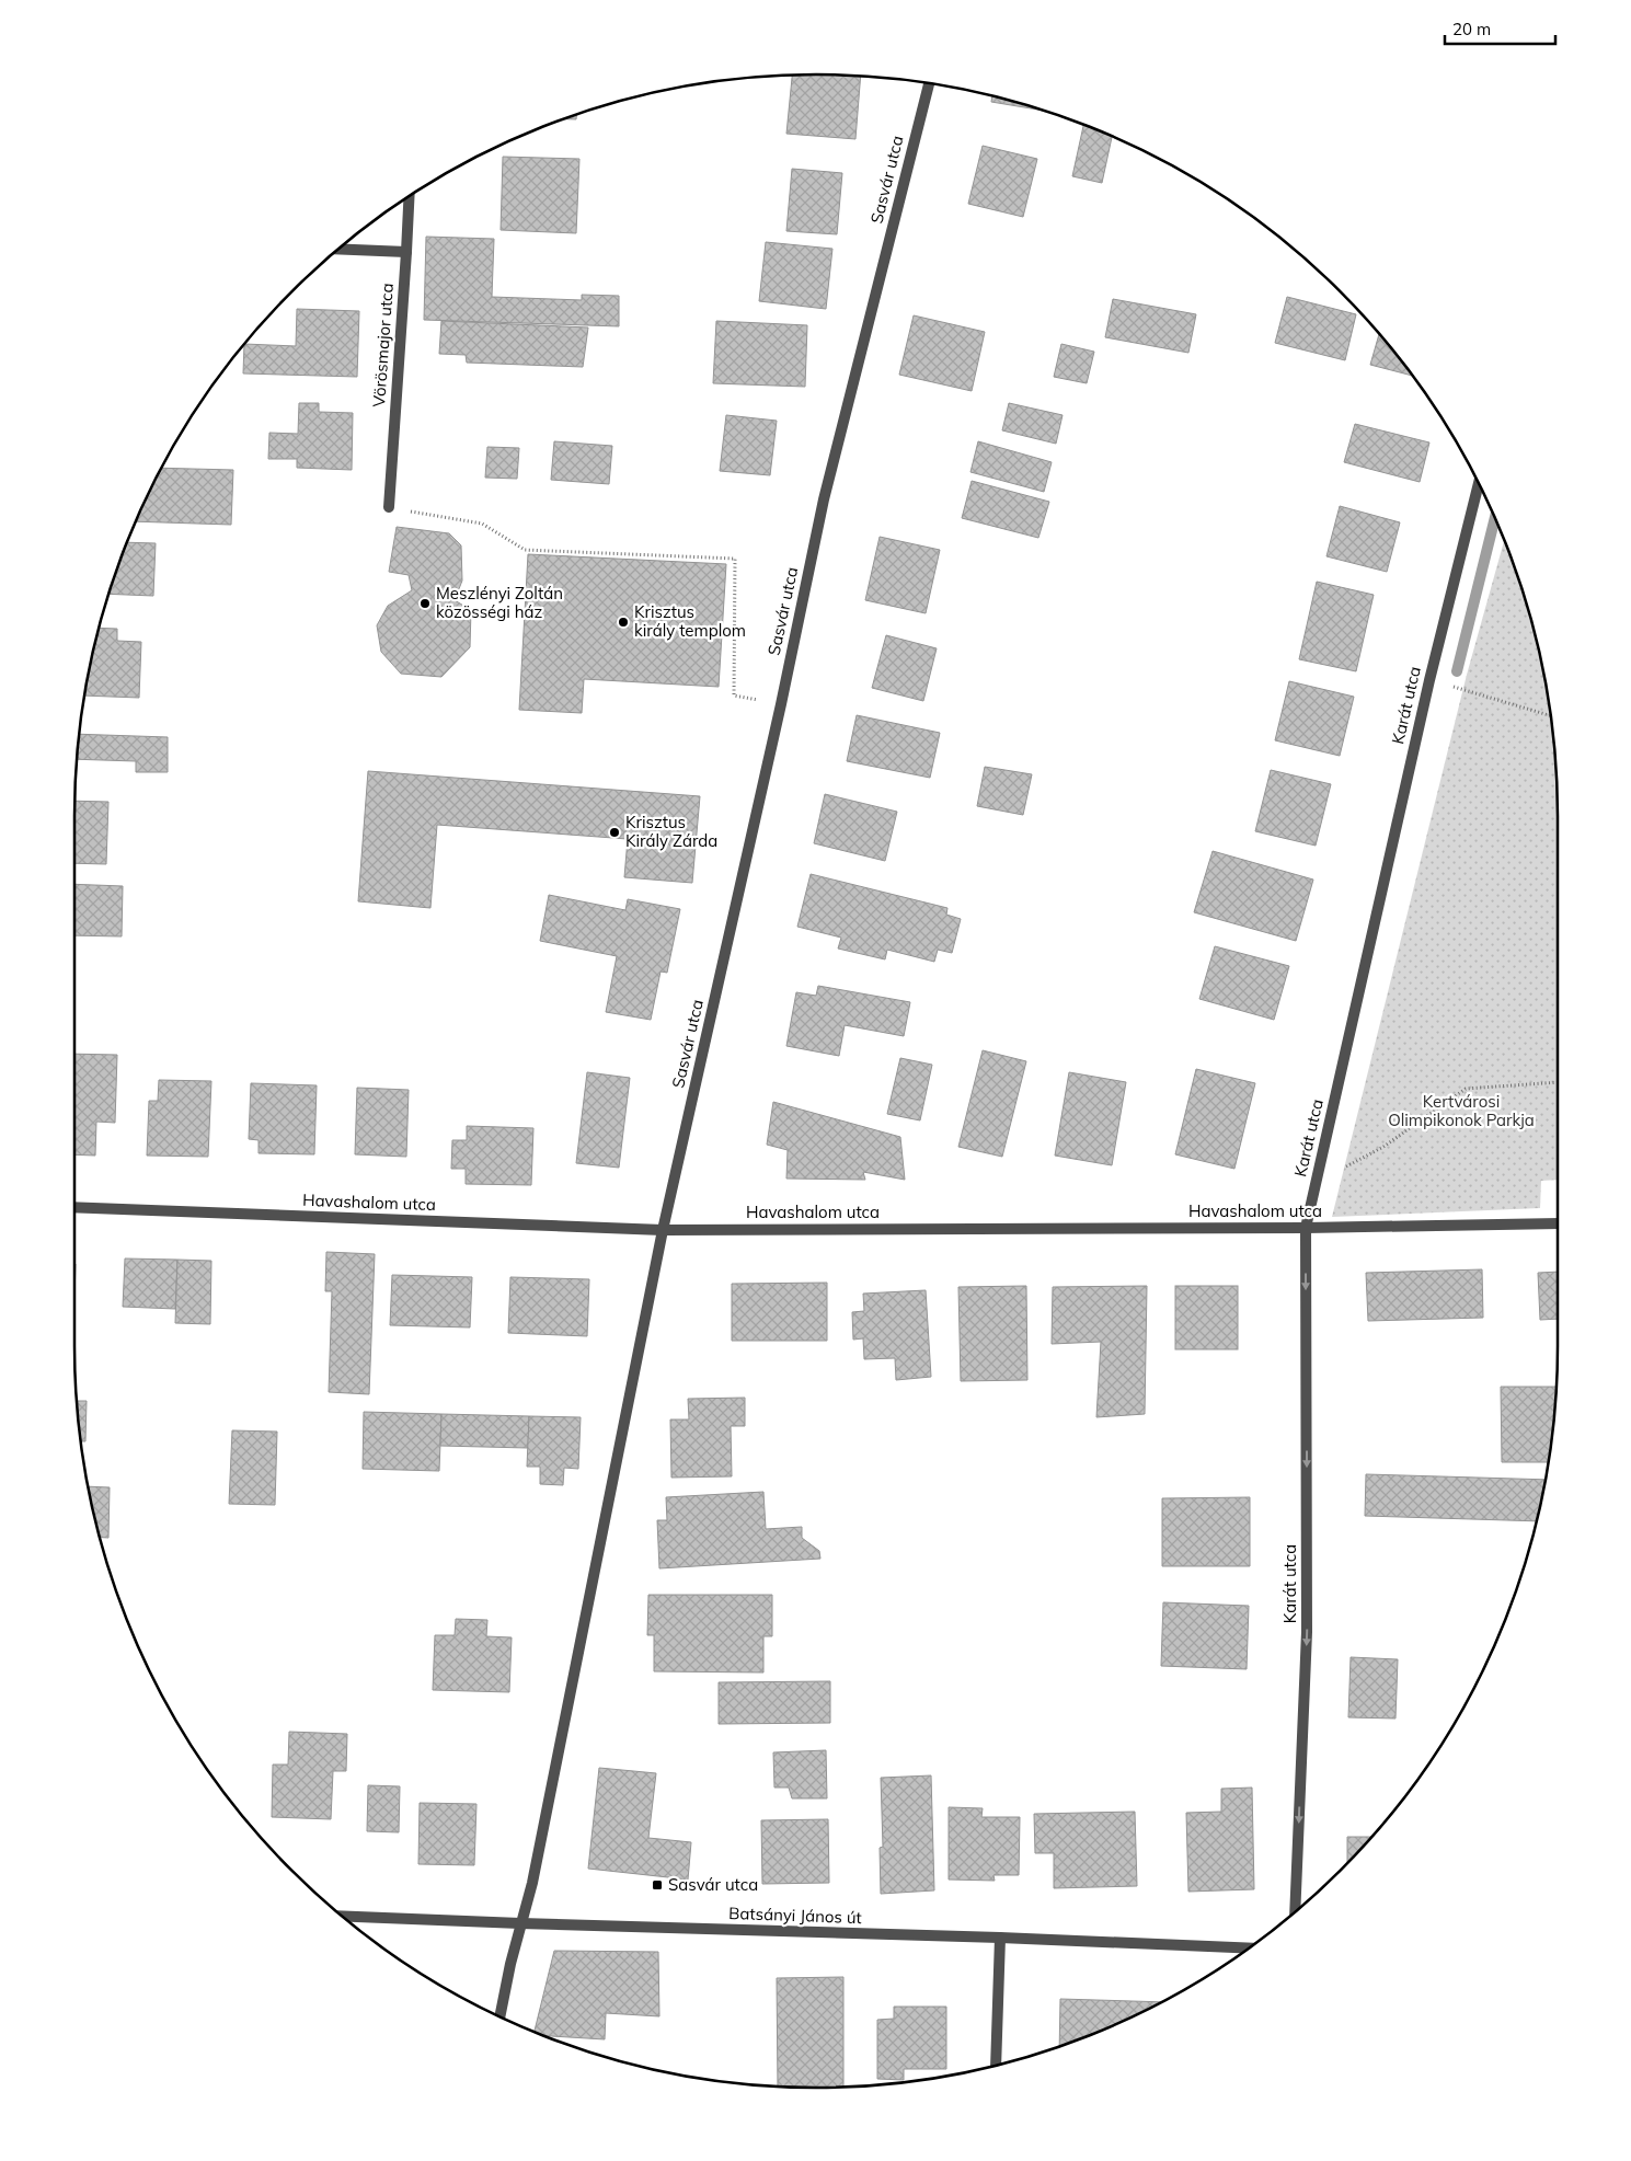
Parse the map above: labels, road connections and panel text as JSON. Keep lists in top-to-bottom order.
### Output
{
  "streets": {
    "street": [
      "Sasvár utca",
      "Vörösmajor utca",
      "Karát utca",
      "Havashalom utca",
      "Batsányi János út"
    ]
  },
  "crossings": [
    ["Sasvár utca", "Havashalom utca"],
    ["Sasvár utca", "Batsányi János út"],
    ["Karát utca", "Havashalom utca"]
  ],
  "one_way": ["Karát utca"],
  "parks": ["Kertvárosi Olimpikonok Parkja"],
  "places": {
    "other": ["Meszlényi Zoltán közösségi ház", "Krisztus király templom", "Krisztus Király Zárda"],
    "transit": ["Sasvár utca"]
  },
  "scale_bar": "20 m"
}
